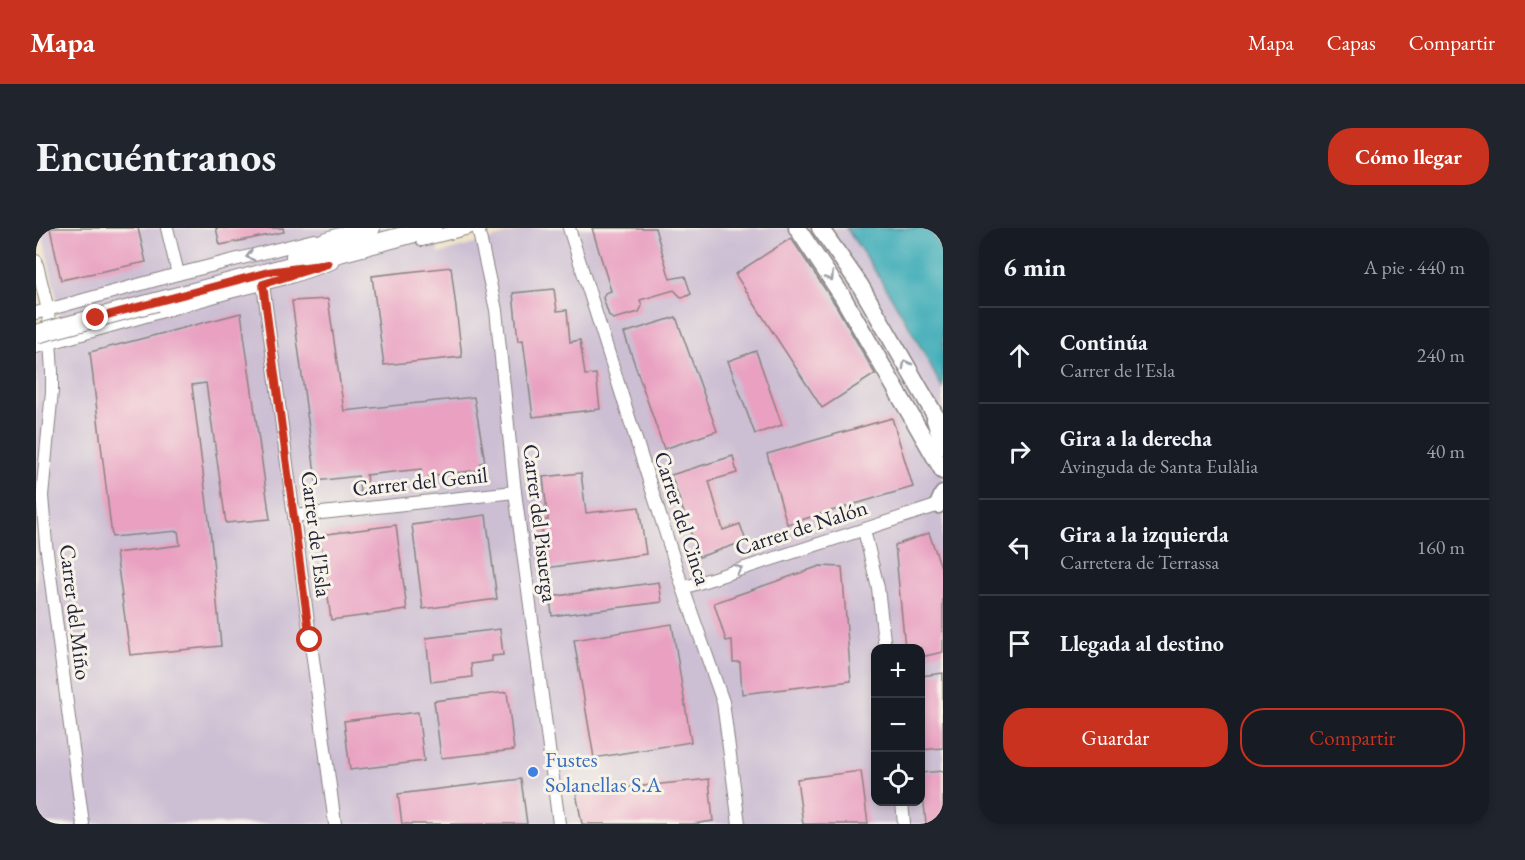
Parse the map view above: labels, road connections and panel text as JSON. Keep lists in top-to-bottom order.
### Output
{
  "streets": {
    "street": [
      "Carrer del Genil",
      "Carrer del Cinca",
      "Carrer del Pisuerga",
      "Carrer de Nalón",
      "Carrer de l'Esla",
      "Carrer del Miño"
    ]
  },
  "crossings": [
    ["Carrer del Genil", "Carrer del Pisuerga"],
    ["Carrer del Genil", "Carrer de l'Esla"],
    ["Carrer del Cinca", "Carrer de Nalón"]
  ],
  "one_way": ["Carrer de Nalón"],
  "places": ["Fustes Solanellas S.A"],
  "page": {
    "header": "Mapa",
    "nav": ["Mapa", "Capas", "Compartir"],
    "buttons": [
      "Cómo llegar",
      ["Guardar", "Compartir"]
    ],
    "title": "Encuéntranos",
    "heading": ["6 min", "A pie · 440 m"],
    "list": [
      ["Continúa", "Carrer de l'Esla", "240 m"],
      ["Gira a la derecha", "Avinguda de Santa Eulàlia", "40 m"],
      ["Gira a la izquierda", "Carretera de Terrassa", "160 m"],
      "Llegada al destino"
    ],
    "map_buttons": ["+", "−"]
  }
}
